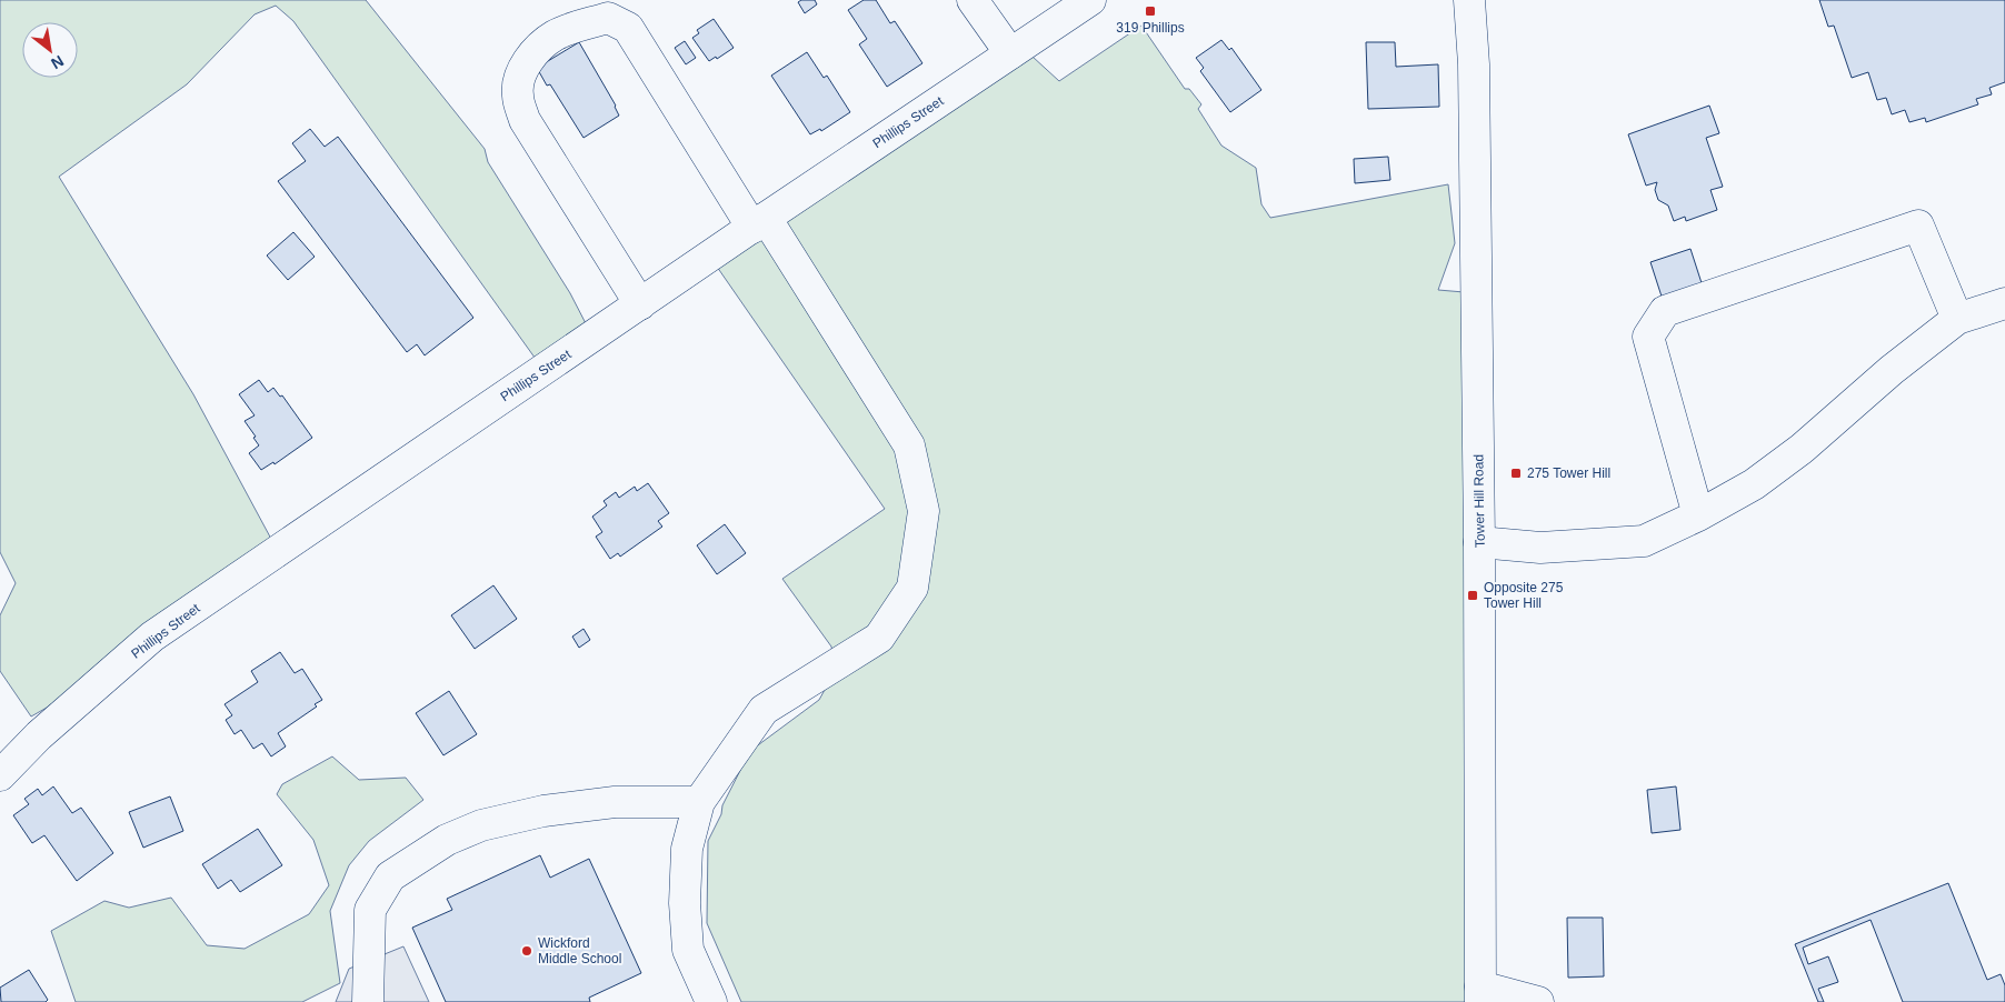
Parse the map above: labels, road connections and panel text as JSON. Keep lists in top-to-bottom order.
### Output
{
  "streets": {
    "main road": ["Phillips Street", "Tower Hill Road"]
  },
  "places": {
    "transit": ["319 Phillips", "275 Tower Hill", "Opposite 275 Tower Hill"],
    "other": ["Wickford Middle School"]
  },
  "north": "bottom right"
}
